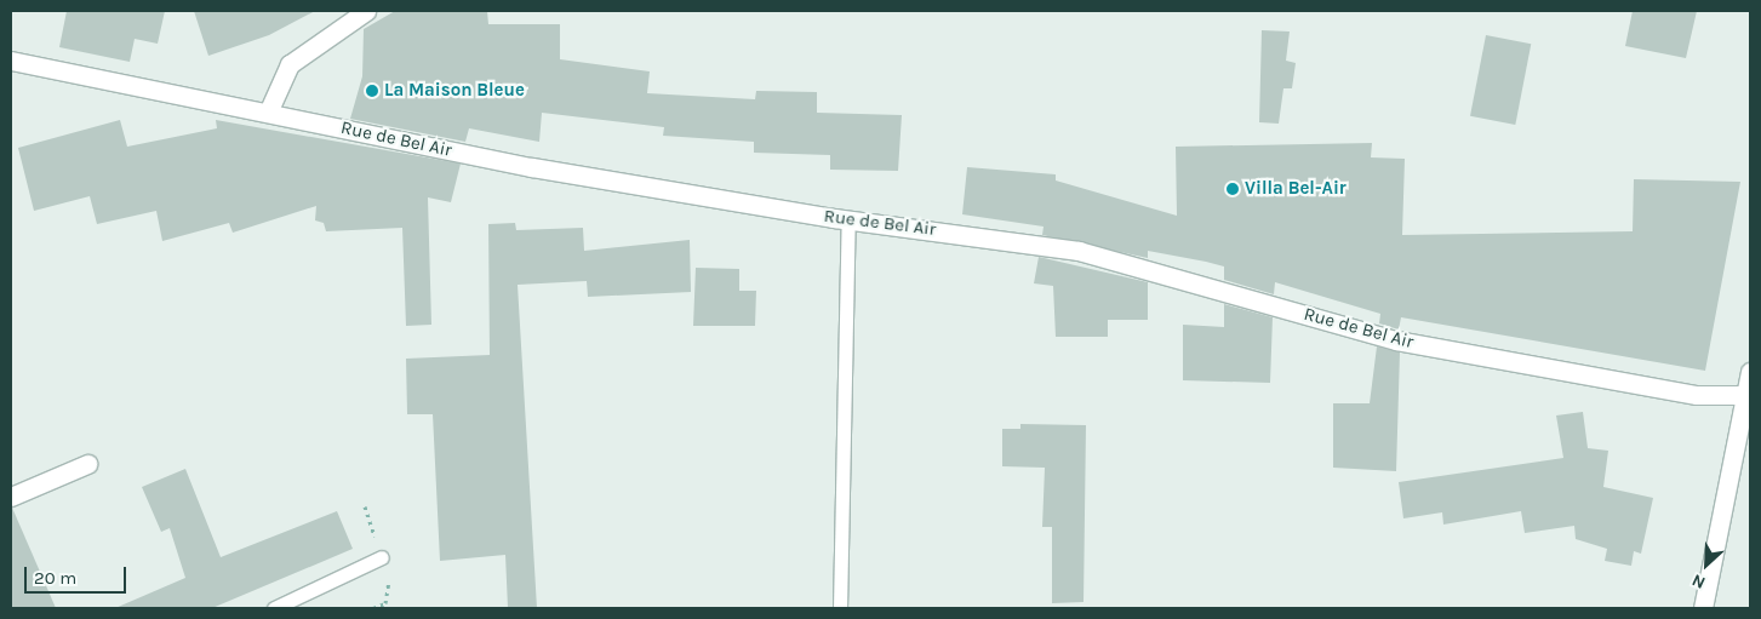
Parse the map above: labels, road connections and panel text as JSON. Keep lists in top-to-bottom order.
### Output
{
  "streets": {
    "street": ["Rue de Bel Air"]
  },
  "places": ["La Maison Bleue", "Villa Bel-Air"],
  "scale_bar": "20 m",
  "north": "bottom left"
}
